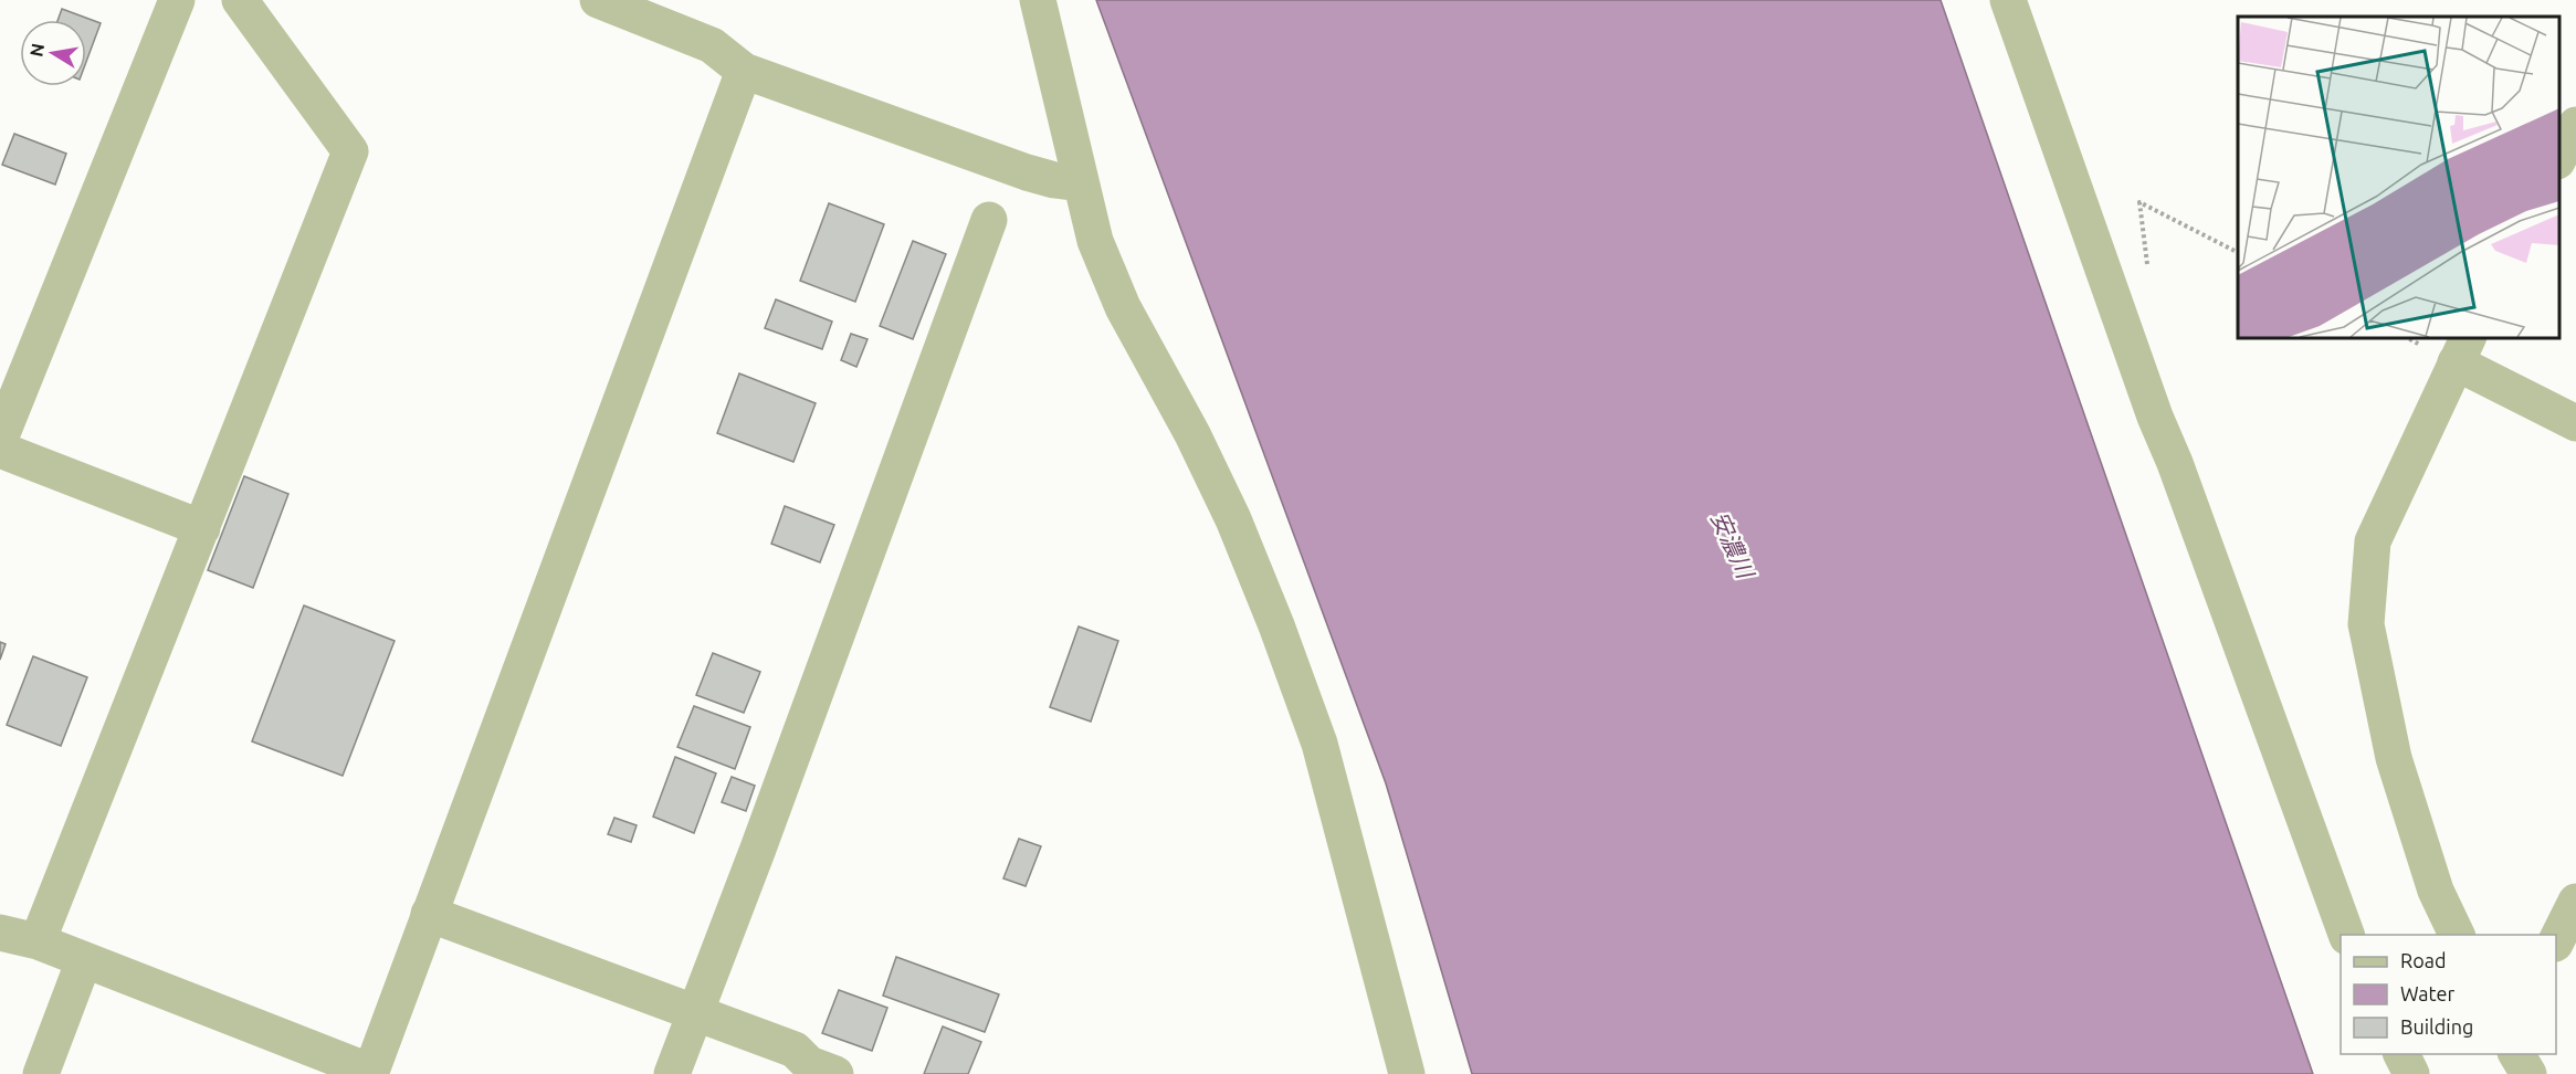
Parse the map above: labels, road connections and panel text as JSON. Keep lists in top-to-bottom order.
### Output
{
  "water": ["安濃川"],
  "legend": ["Road", "Water", "Building"],
  "north": "left"
}
